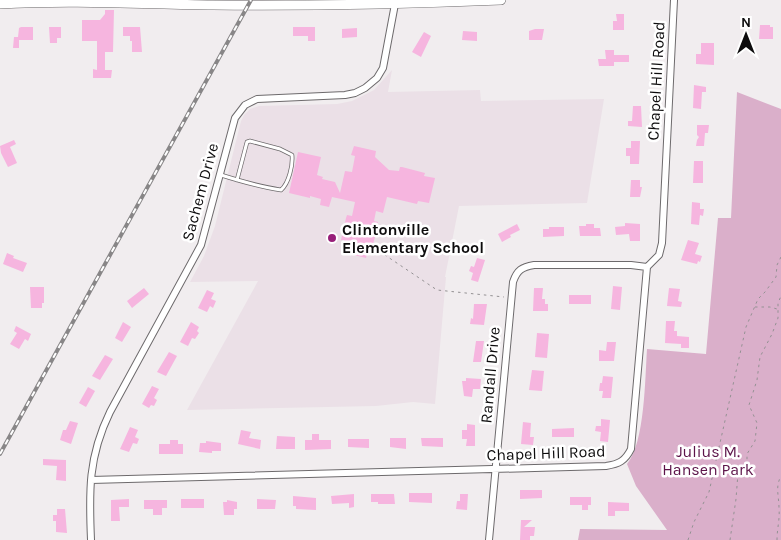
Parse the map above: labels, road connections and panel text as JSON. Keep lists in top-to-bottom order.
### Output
{
  "streets": {
    "street": ["Chapel Hill Road", "Sachem Drive", "Randall Drive"]
  },
  "crossings": [
    ["Chapel Hill Road", "Sachem Drive"],
    ["Chapel Hill Road", "Randall Drive"]
  ],
  "parks": ["Julius M. Hansen Park"],
  "places": ["Clintonville Elementary School"],
  "north": "top"
}
